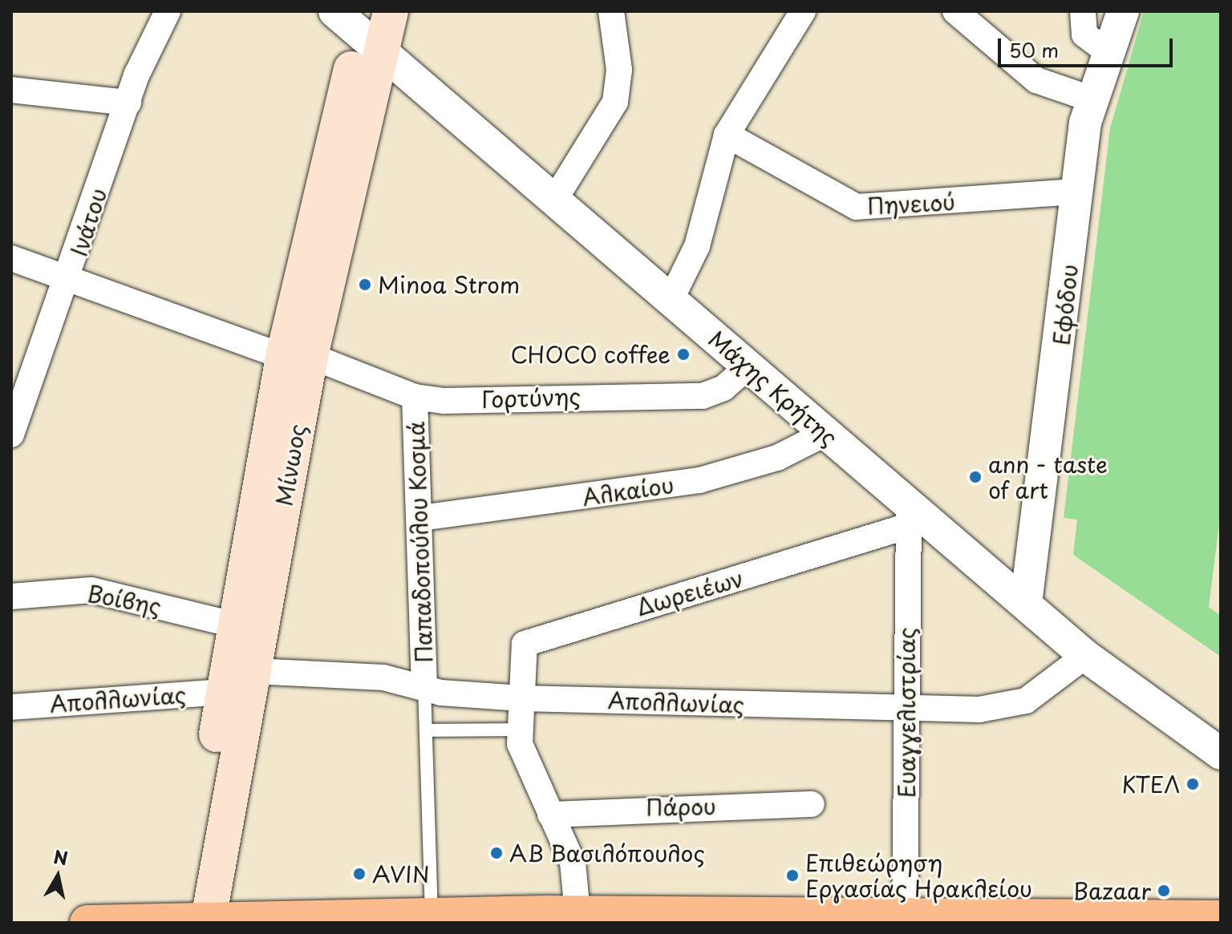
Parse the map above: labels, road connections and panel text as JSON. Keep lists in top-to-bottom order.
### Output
{
  "streets": {
    "main road": ["Μίνωος"],
    "street": [
      "Πηνειού",
      "Ινάτου",
      "Εφόδου",
      "Μάχης Κρήτης",
      "Γορτύνης",
      "Αλκαίου",
      "Παπαδοπούλου Κοσμά",
      "Δωρειέων",
      "Βοίβης",
      "Απολλωνίας",
      "Ευαγγελιστρίας",
      "Πάρου"
    ]
  },
  "crossings": [
    ["Πηνειού", "Εφόδου"],
    ["Ινάτου", "Γορτύνης"],
    ["Εφόδου", "Μάχης Κρήτης"],
    ["Μάχης Κρήτης", "Γορτύνης"],
    ["Μάχης Κρήτης", "Μίνωος"],
    ["Μάχης Κρήτης", "Αλκαίου"],
    ["Μάχης Κρήτης", "Δωρειέων"],
    ["Μάχης Κρήτης", "Απολλωνίας"],
    ["Μάχης Κρήτης", "Ευαγγελιστρίας"],
    ["Γορτύνης", "Μίνωος"],
    ["Γορτύνης", "Παπαδοπούλου Κοσμά"],
    ["Μίνωος", "Βοίβης"],
    ["Μίνωος", "Απολλωνίας"],
    ["Αλκαίου", "Παπαδοπούλου Κοσμά"],
    ["Παπαδοπούλου Κοσμά", "Απολλωνίας"],
    ["Δωρειέων", "Απολλωνίας"],
    ["Δωρειέων", "Ευαγγελιστρίας"],
    ["Δωρειέων", "Πάρου"],
    ["Απολλωνίας", "Ευαγγελιστρίας"]
  ],
  "places": [
    "Minoa Strom",
    "CHOCO coffee",
    "ann - taste of art",
    "ΚΤΕΛ",
    "ΑΒ Βασιλόπουλος",
    "AVIN",
    "Επιθεώρηση Εργασίας Ηρακλείου",
    "Bazaar"
  ],
  "scale_bar": "50 m",
  "north": "top"
}
